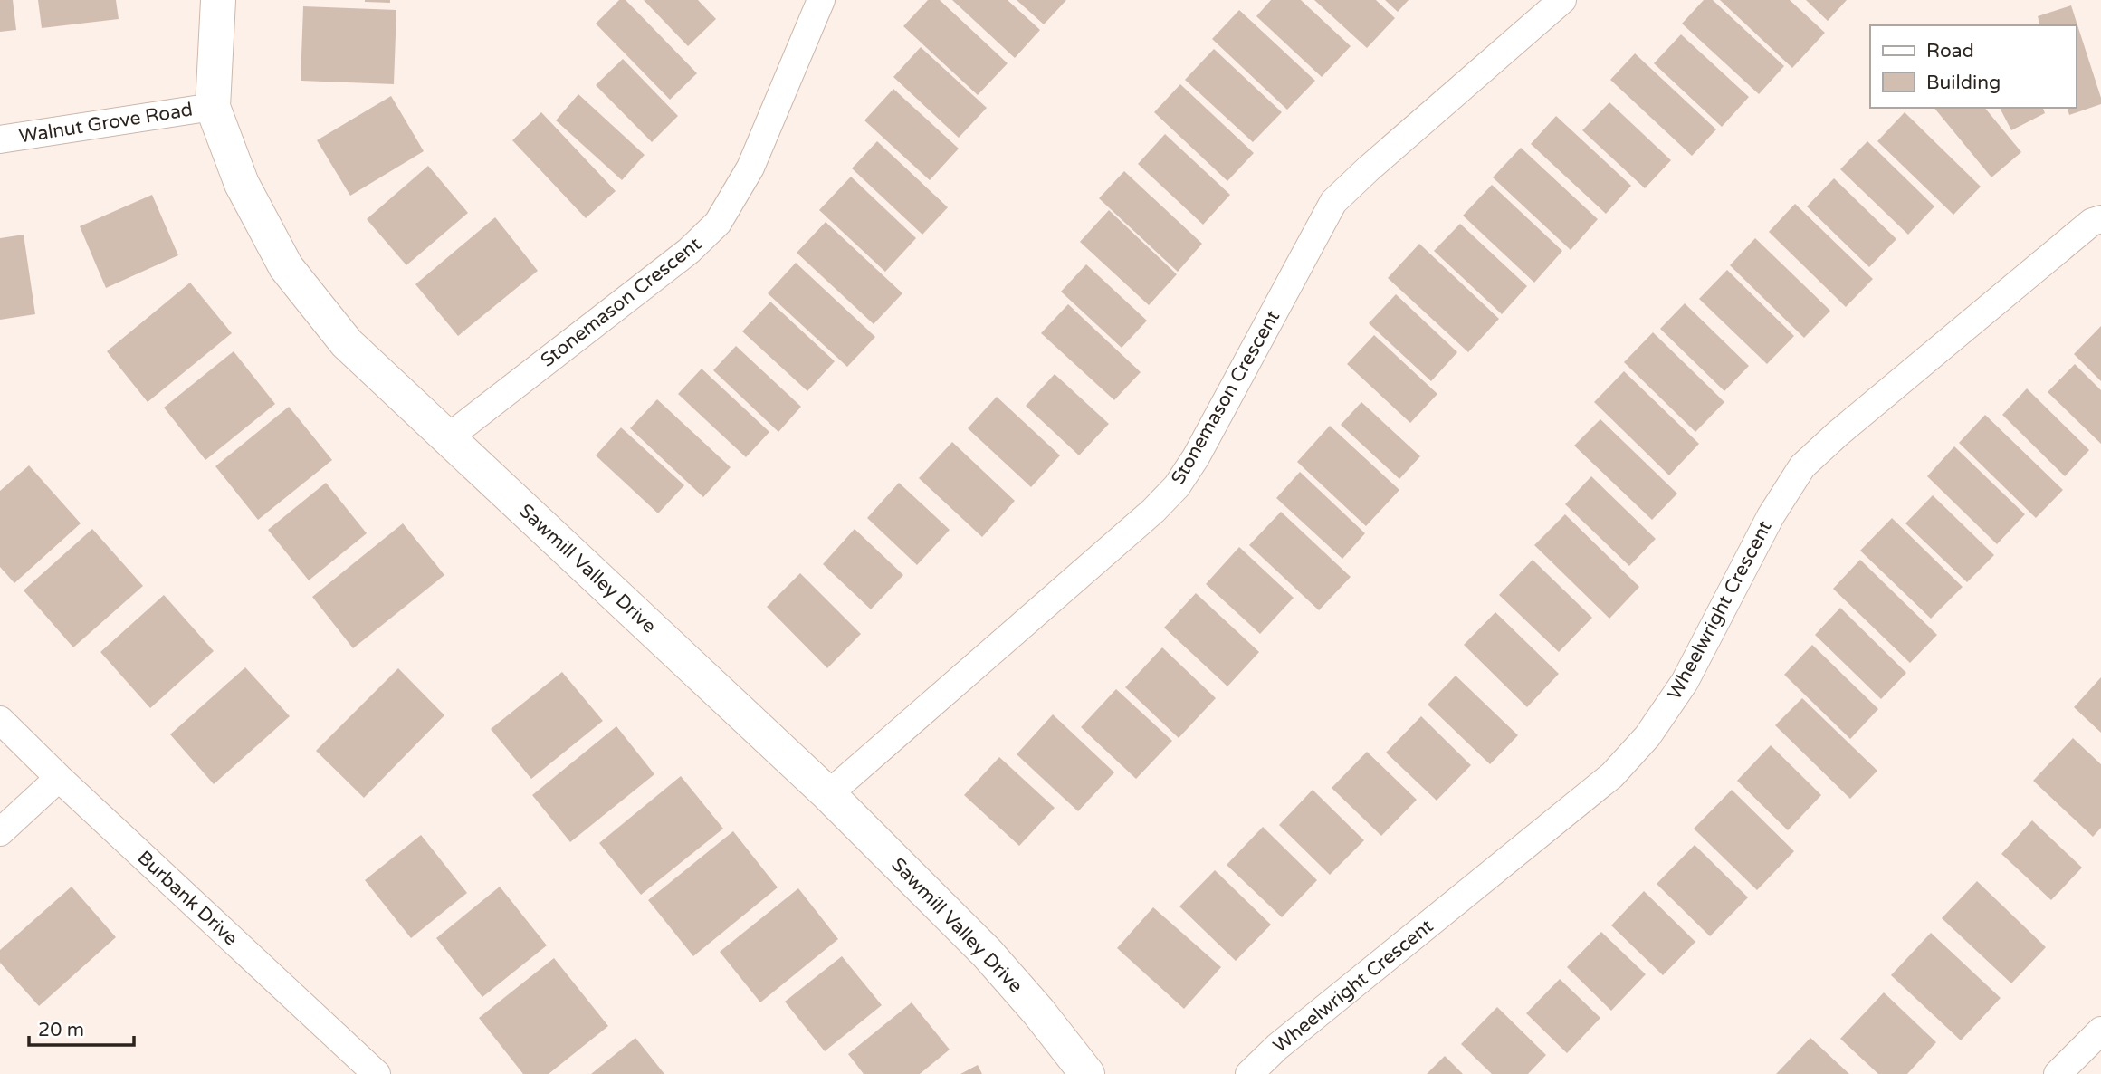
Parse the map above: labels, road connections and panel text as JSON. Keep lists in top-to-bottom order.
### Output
{
  "streets": {
    "street": [
      "Walnut Grove Road",
      "Stonemason Crescent",
      "Sawmill Valley Drive",
      "Wheelwright Crescent",
      "Burbank Drive"
    ]
  },
  "crossings": [
    ["Walnut Grove Road", "Sawmill Valley Drive"],
    ["Stonemason Crescent", "Sawmill Valley Drive"]
  ],
  "legend": ["Road", "Building"],
  "scale_bar": "20 m"
}
